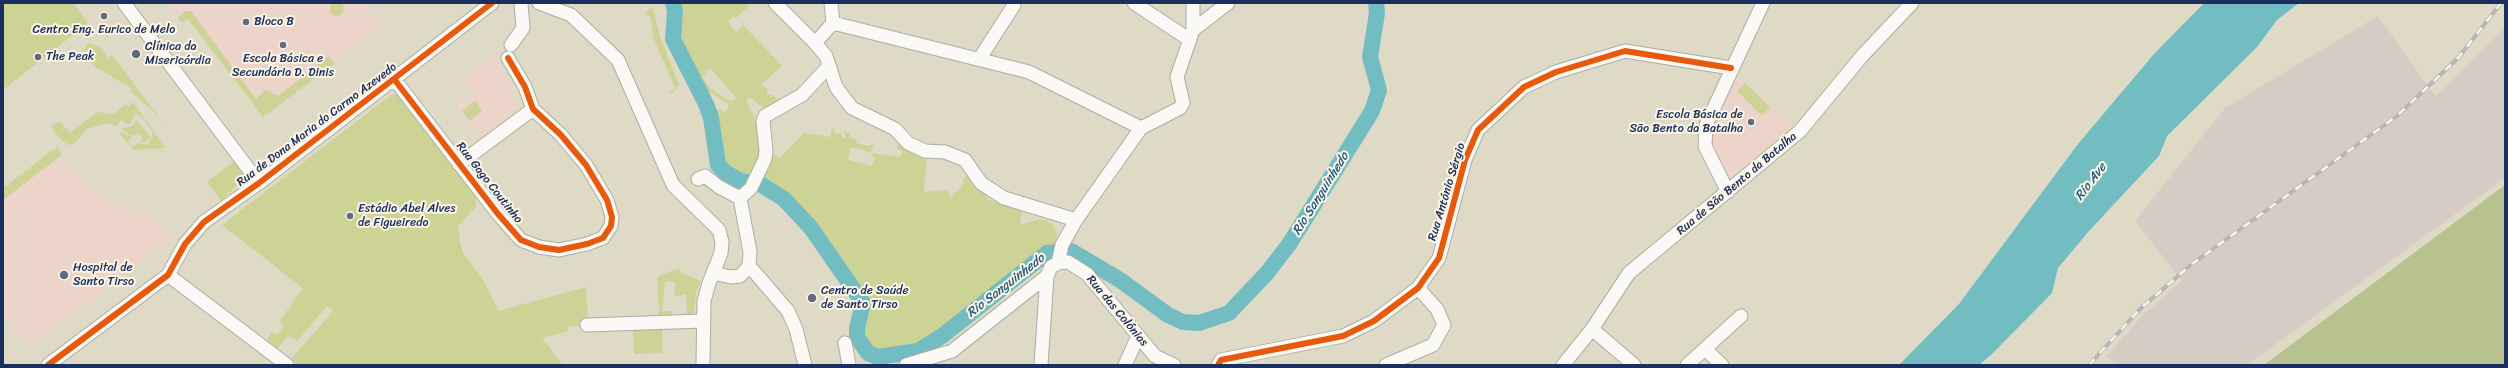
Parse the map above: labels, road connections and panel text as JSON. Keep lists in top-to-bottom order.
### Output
{
  "streets": {
    "street": [
      "Rua de Dona Maria do Carmo Azevedo",
      "Rua Gago Coutinho",
      "Rua de São Bento da Batalha",
      "Rua António Sérgio",
      "Rua das Colónias"
    ]
  },
  "crossings": [
    ["Rua de Dona Maria do Carmo Azevedo", "Rua Gago Coutinho"]
  ],
  "water": ["Rio Ave", "Rio Sanguinhedo"],
  "places": [
    "Centro Eng. Eurico de Melo",
    "Bloco B",
    "Escola Básica e Secundária D. Dinis",
    "Clínica da Misericórdia",
    "The Peak",
    "Escola Básica de São Bento da Batalha",
    "Estádio Abel Alves de Figueiredo",
    "Hospital de Santo Tirso",
    "Centro de Saúde de Santo Tirso"
  ]
}
